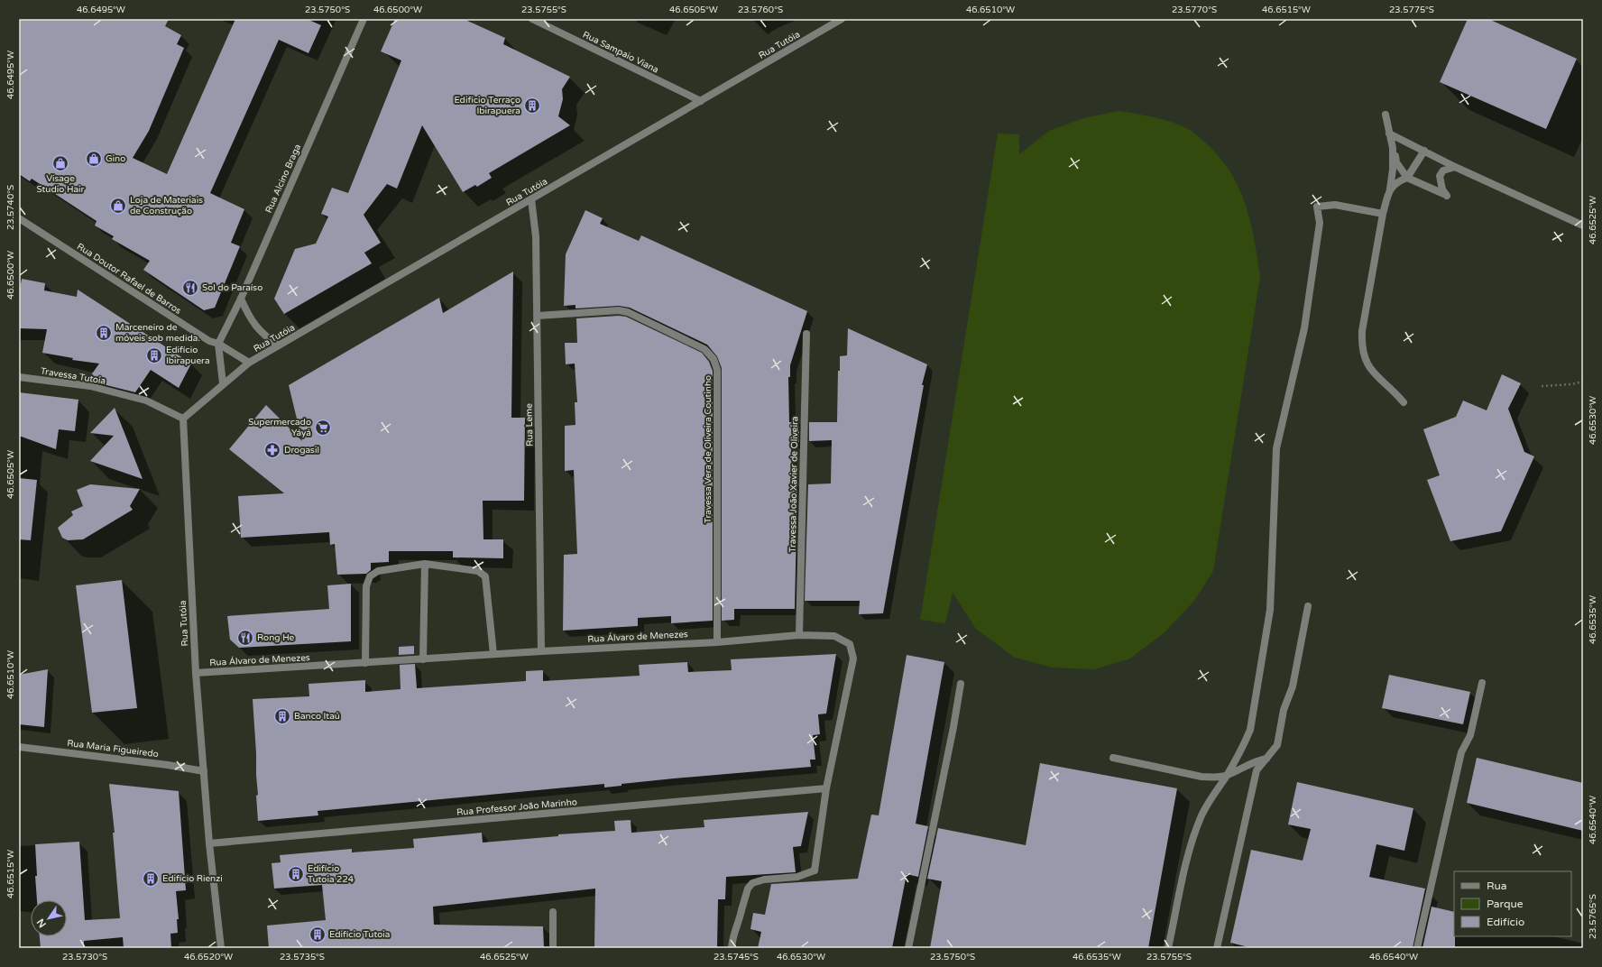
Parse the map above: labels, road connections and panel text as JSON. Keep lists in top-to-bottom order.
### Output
{
  "streets": {
    "street": [
      "Rua Tutóia",
      "Rua Sampaio Viana",
      "Rua Alcino Braga",
      "Rua Doutor Rafael de Barros",
      "Travessa Tutoia",
      "Rua Leme",
      "Travessa Vera de Oliveira Coutinho",
      "Travessa João Xavier de Oliveira",
      "Rua Álvaro de Menezes",
      "Rua Maria Figueiredo",
      "Rua Professor João Marinho"
    ]
  },
  "crossings": [
    ["Rua Tutóia", "Rua Sampaio Viana"],
    ["Rua Tutóia", "Rua Doutor Rafael de Barros"],
    ["Rua Tutóia", "Travessa Tutoia"],
    ["Rua Tutóia", "Rua Leme"],
    ["Rua Tutóia", "Rua Álvaro de Menezes"],
    ["Rua Tutóia", "Rua Maria Figueiredo"],
    ["Rua Tutóia", "Rua Professor João Marinho"],
    ["Rua Alcino Braga", "Rua Doutor Rafael de Barros"],
    ["Rua Leme", "Travessa Vera de Oliveira Coutinho"],
    ["Rua Leme", "Rua Álvaro de Menezes"],
    ["Travessa Vera de Oliveira Coutinho", "Rua Álvaro de Menezes"],
    ["Travessa João Xavier de Oliveira", "Rua Álvaro de Menezes"],
    ["Rua Álvaro de Menezes", "Rua Professor João Marinho"]
  ],
  "places": {
    "building": [
      "Edifício Terraço Ibirapuera",
      "Marceneiro de móveis sob medida.",
      "Edifício Ibirapuera",
      "Banco Itaú",
      "Edifício Tutoia 224",
      "Edifício Rienzi",
      "Edifício Tutoia"
    ],
    "shop": ["Gino", "Visage Studio Hair", "Loja de Materiais de Construção"],
    "restaurant": ["Sol do Paraíso", "Rong He"],
    "supermarket": ["Supermercado Yáyá"],
    "pharmacy": ["Drogasil"]
  },
  "legend": ["Rua", "Parque", "Edifício"],
  "north": "bottom left",
  "coordinates": [
    "46.6495°W",
    "23.5750°S",
    "46.6500°W",
    "23.5755°S",
    "46.6505°W",
    "23.5760°S",
    "46.6510°W",
    "23.5770°S",
    "46.6515°W",
    "23.5775°S",
    "23.5740°S",
    "46.6525°W",
    "46.6530°W",
    "46.6535°W",
    "46.6540°W",
    "23.5765°S",
    "23.5730°S",
    "46.6520°W",
    "23.5735°S",
    "23.5745°S"
  ]
}
